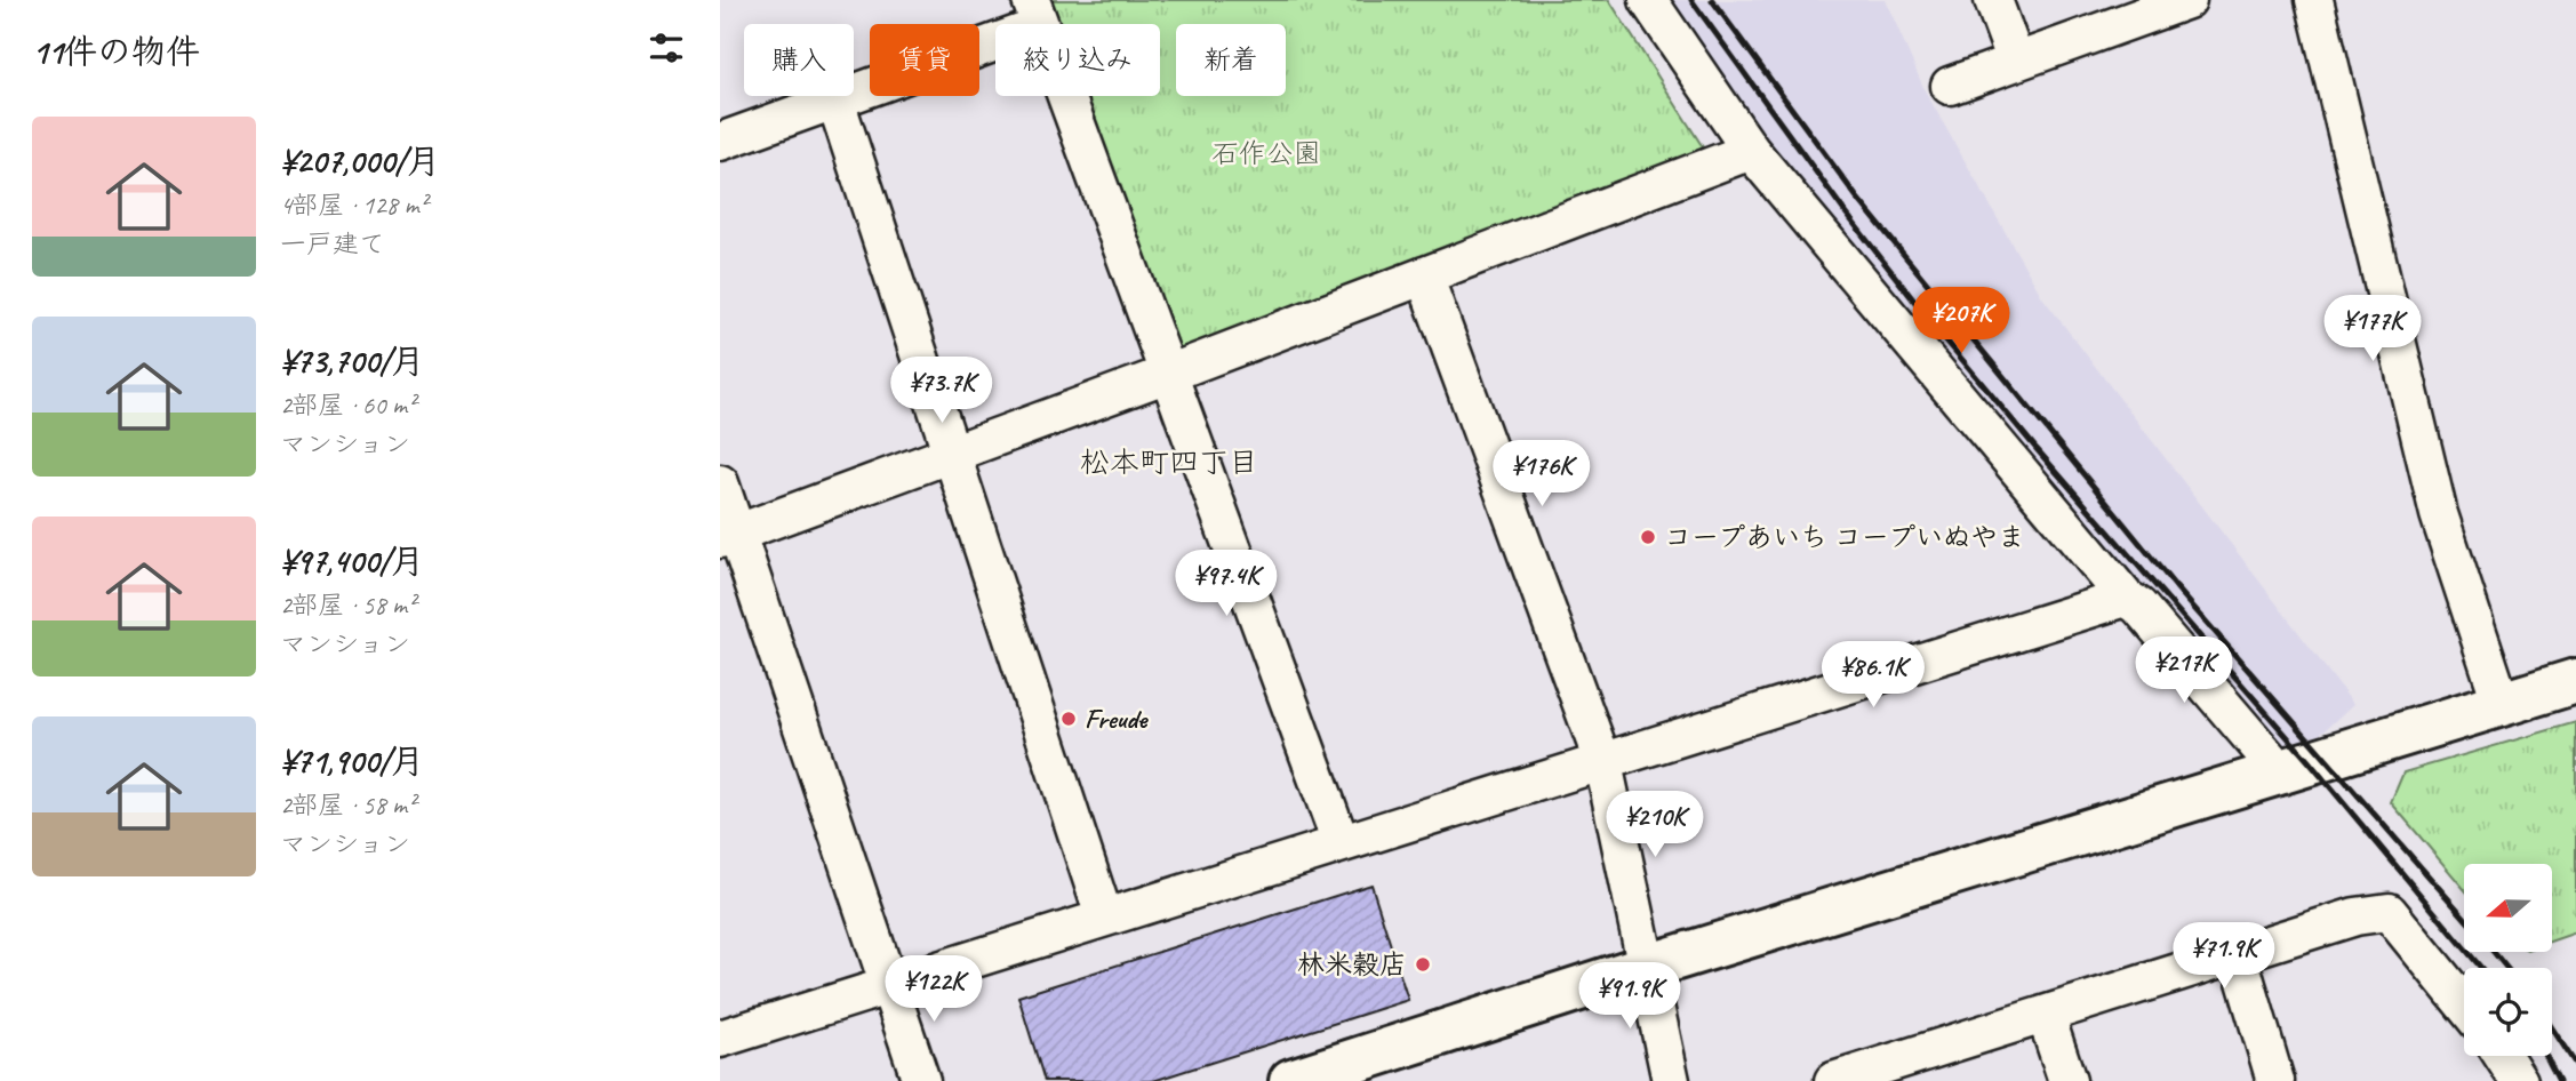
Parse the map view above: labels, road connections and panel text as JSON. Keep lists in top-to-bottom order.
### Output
{
  "districts": ["松本町四丁目"],
  "parks": ["石作公園"],
  "places": ["コープあいち コープいぬやま", "Freude", "林米穀店"],
  "north": "left",
  "page": {
    "heading": "11件の物件",
    "chip": [
      "購入",
      "賃貸",
      "絞り込み",
      "新着"
    ],
    "list": [
      {
        "name": "¥207,000/月",
        "note": "4部屋 · 128 m² · 一戸建て"
      },
      {
        "name": "¥73,700/月",
        "note": "2部屋 · 60 m² · マンション"
      },
      {
        "name": "¥97,400/月",
        "note": "2部屋 · 58 m² · マンション"
      },
      {
        "name": "¥71,900/月",
        "note": "2部屋 · 58 m² · マンション"
      }
    ],
    "price": [
      "¥207K",
      "¥177K",
      "¥73.7K",
      "¥176K",
      "¥97.4K",
      "¥217K",
      "¥86.1K",
      "¥210K",
      "¥71.9K",
      "¥122K",
      "¥91.9K"
    ]
  }
}
